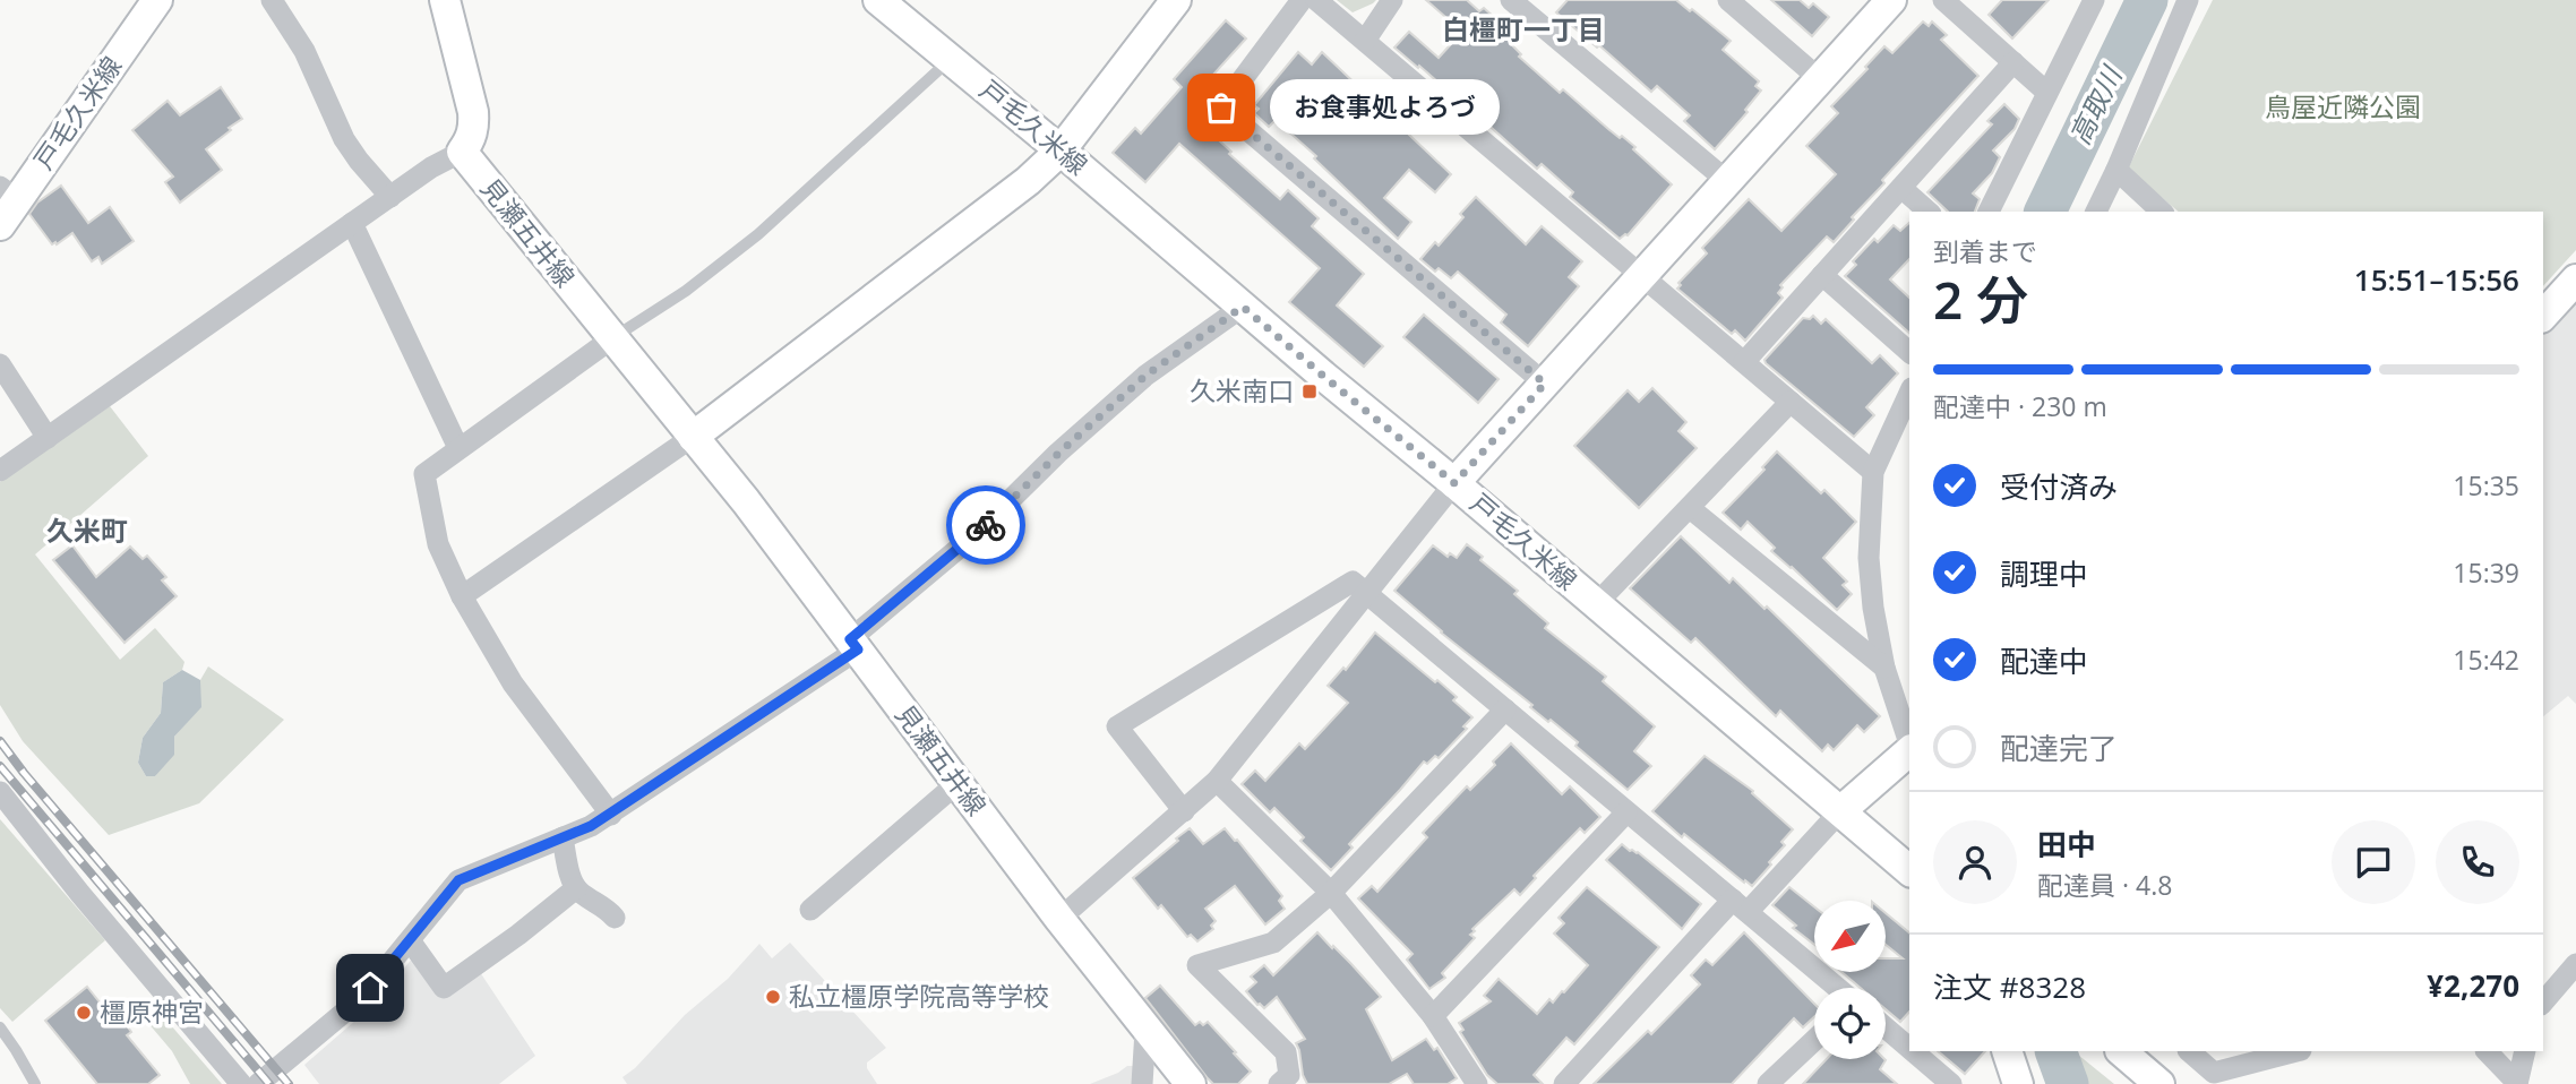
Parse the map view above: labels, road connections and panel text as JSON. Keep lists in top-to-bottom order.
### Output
{
  "streets": {
    "main road": ["戸毛久米線", "見瀬五井線"]
  },
  "districts": ["白橿町一丁目", "久米町"],
  "water": ["高取川"],
  "parks": ["鳥屋近隣公園"],
  "places": {
    "other": ["お食事処よろづ", "私立橿原学院高等学校", "橿原神宮"],
    "transit": ["久米南口"]
  },
  "north": "bottom left",
  "page": {
    "bubble": "お食事処よろづ",
    "heading": ["2 分", "到着まで", "15:51–15:56"],
    "panel": [
      "田中",
      "配達員 · 4.8",
      "注文 #8328",
      "¥2,270"
    ],
    "bar": "配達中 · 230 m",
    "list": [
      ["受付済み", "15:35"],
      ["調理中", "15:39"],
      ["配達中", "15:42"],
      "配達完了"
    ]
  }
}
